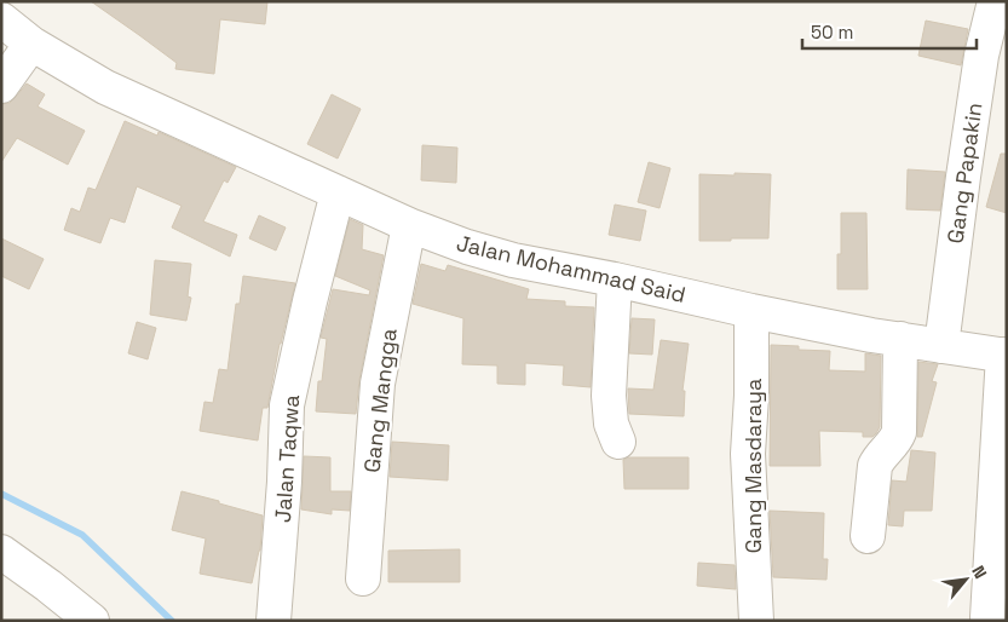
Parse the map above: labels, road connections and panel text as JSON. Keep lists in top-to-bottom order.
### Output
{
  "streets": {
    "street": [
      "Gang Papakin",
      "Jalan Mohammad Said",
      "Gang Mangga",
      "Jalan Taqwa",
      "Gang Masdaraya"
    ]
  },
  "crossings": [
    ["Gang Papakin", "Jalan Mohammad Said"],
    ["Jalan Mohammad Said", "Gang Mangga"],
    ["Jalan Mohammad Said", "Jalan Taqwa"],
    ["Jalan Mohammad Said", "Gang Masdaraya"]
  ],
  "scale_bar": "50 m",
  "north": "top right"
}
